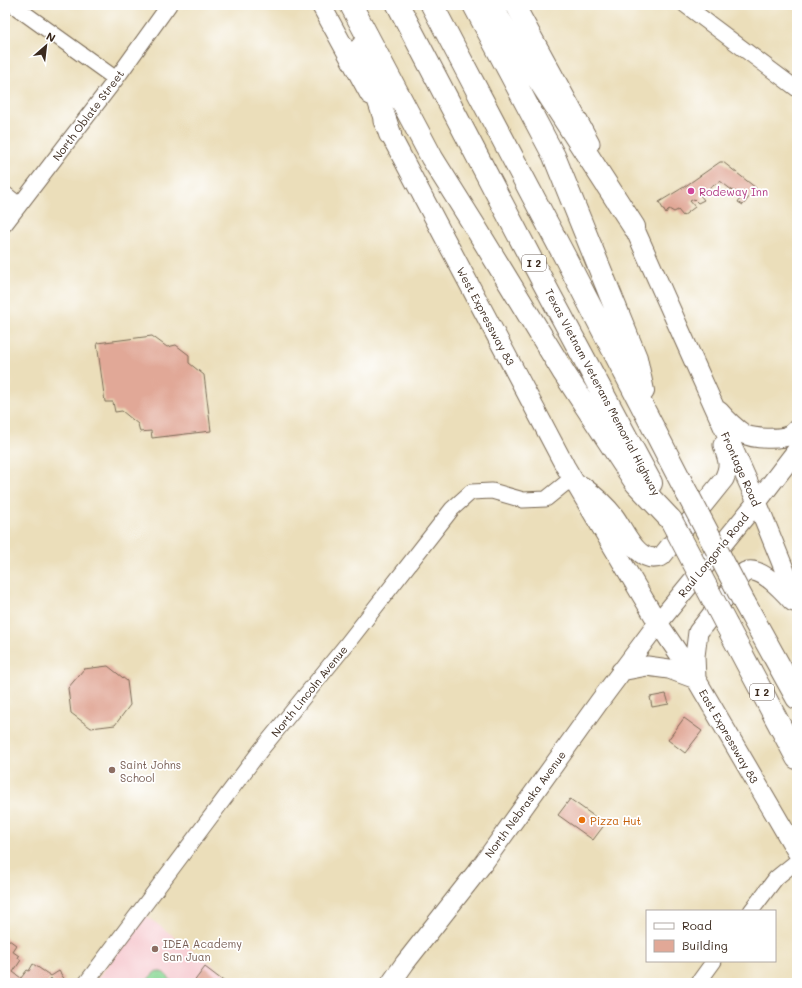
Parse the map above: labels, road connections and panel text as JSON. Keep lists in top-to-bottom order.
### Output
{
  "streets": {
    "highway": ["I 2", "Texas Vietnam Veterans Memorial Highway"],
    "main road": [
      "West Expressway 83",
      "Frontage Road",
      "Raul Longoria Road",
      "East Expressway 83",
      "North Nebraska Avenue"
    ],
    "street": ["North Oblate Street", "North Lincoln Avenue"]
  },
  "crossings": [
    ["West Expressway 83", "Raul Longoria Road"],
    ["West Expressway 83", "North Lincoln Avenue"],
    ["West Expressway 83", "East Expressway 83"],
    ["West Expressway 83", "North Nebraska Avenue"],
    ["Frontage Road", "Raul Longoria Road"],
    ["Raul Longoria Road", "East Expressway 83"],
    ["Raul Longoria Road", "North Nebraska Avenue"],
    ["East Expressway 83", "North Nebraska Avenue"]
  ],
  "places": [
    "Rodeway Inn",
    "Saint Johns School",
    "Pizza Hut",
    "IDEA Academy San Juan"
  ],
  "legend": ["Road", "Building"],
  "north": "top right"
}
